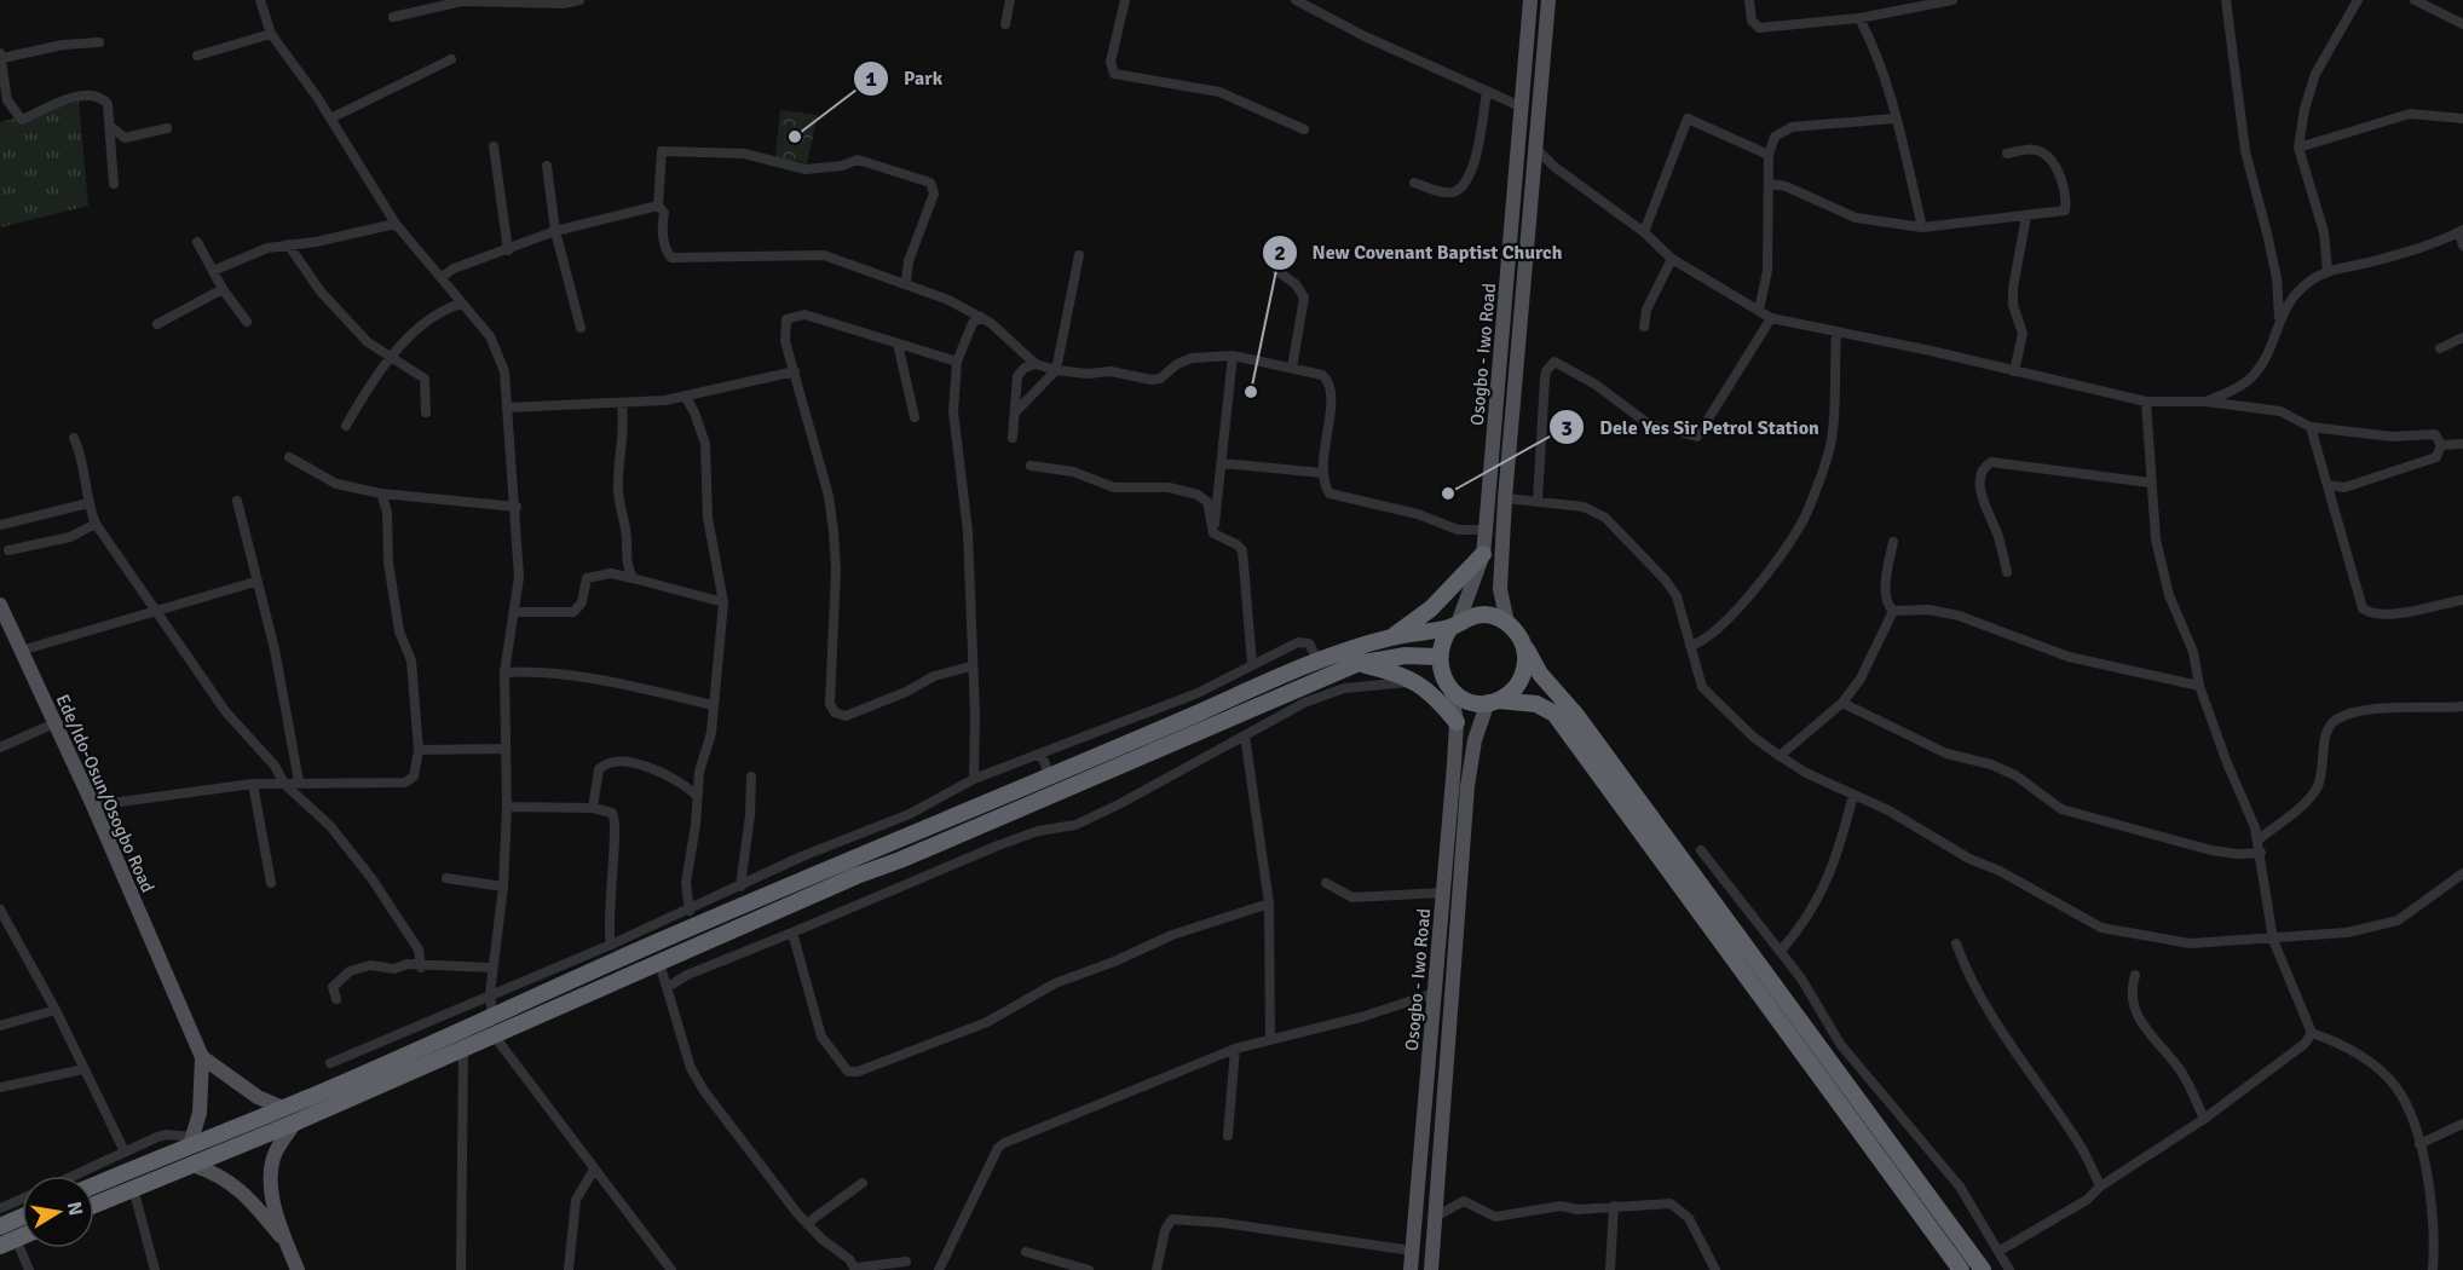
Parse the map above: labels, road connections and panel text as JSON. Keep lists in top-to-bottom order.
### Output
{
  "streets": {
    "main road": ["Osogbo - Iwo Road", "Ede/Ido-Osun/Osogbo Road"]
  },
  "places": ["Park", "New Covenant Baptist Church", "Dele Yes Sir Petrol Station"],
  "north": "right"
}
